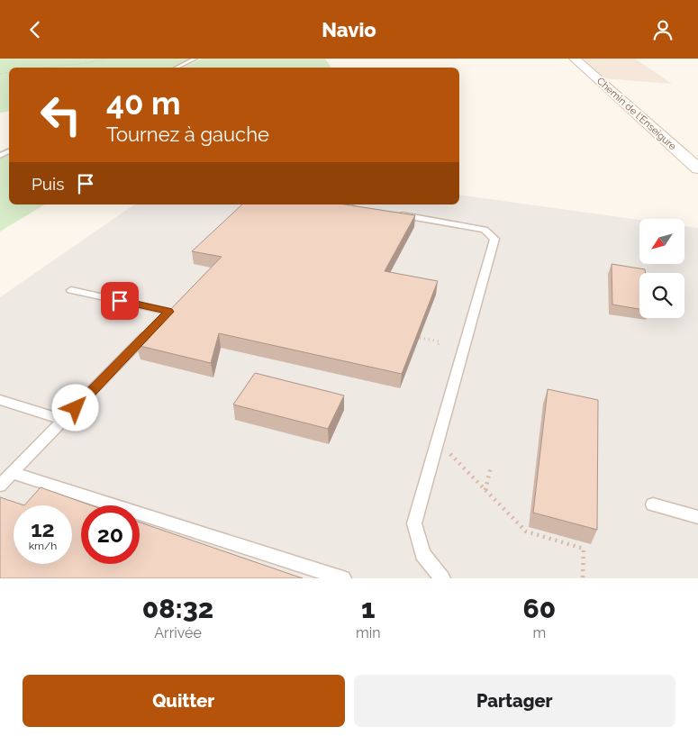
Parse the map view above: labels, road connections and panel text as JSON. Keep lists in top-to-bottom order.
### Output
{
  "streets": {
    "street": ["Chemin de l'Enseigure"]
  },
  "north": "bottom left",
  "page": {
    "header": "Navio",
    "turn": ["40 m", "Tournez à gauche"],
    "then": "Puis",
    "speed": "12 km/h",
    "limit": "20",
    "eta": [
      "08:32",
      "Arrivée",
      "1",
      "min",
      "60",
      "m"
    ],
    "buttons": ["Quitter", "Partager"]
  }
}
